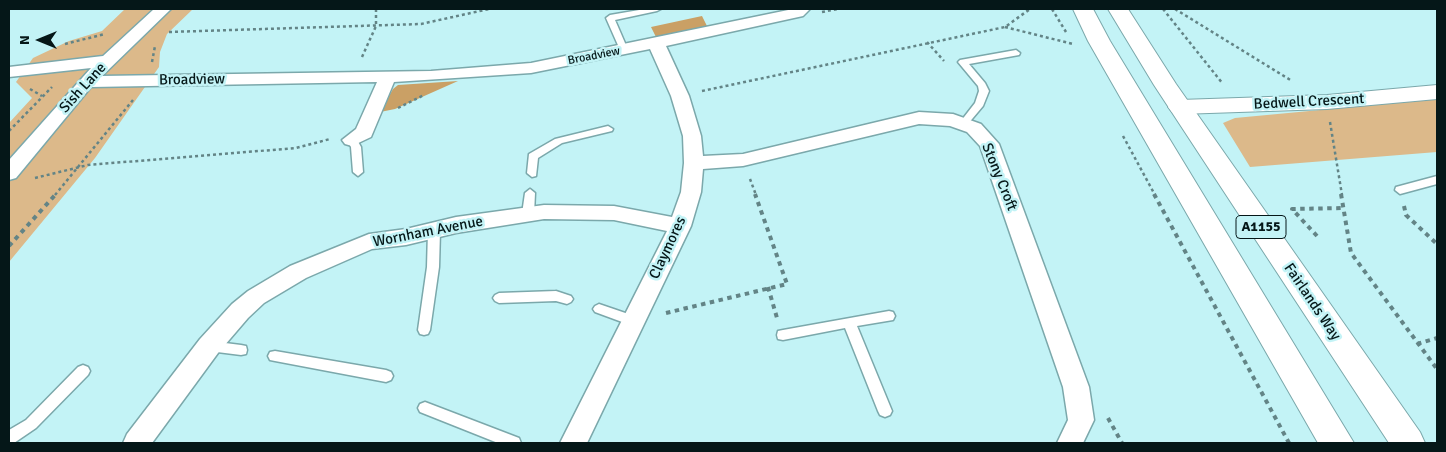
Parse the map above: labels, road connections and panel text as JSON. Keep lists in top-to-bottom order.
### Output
{
  "streets": {
    "main road": ["Bedwell Crescent", "A1155", "Fairlands Way"],
    "street": [
      "Broadview",
      "Sish Lane",
      "Stony Croft",
      "Wornham Avenue",
      "Claymores"
    ]
  },
  "crossings": [
    ["Broadview", "Sish Lane"],
    ["Broadview", "Claymores"],
    ["Bedwell Crescent", "Fairlands Way"],
    ["Stony Croft", "Claymores"],
    ["Wornham Avenue", "Claymores"]
  ],
  "north": "left"
}
